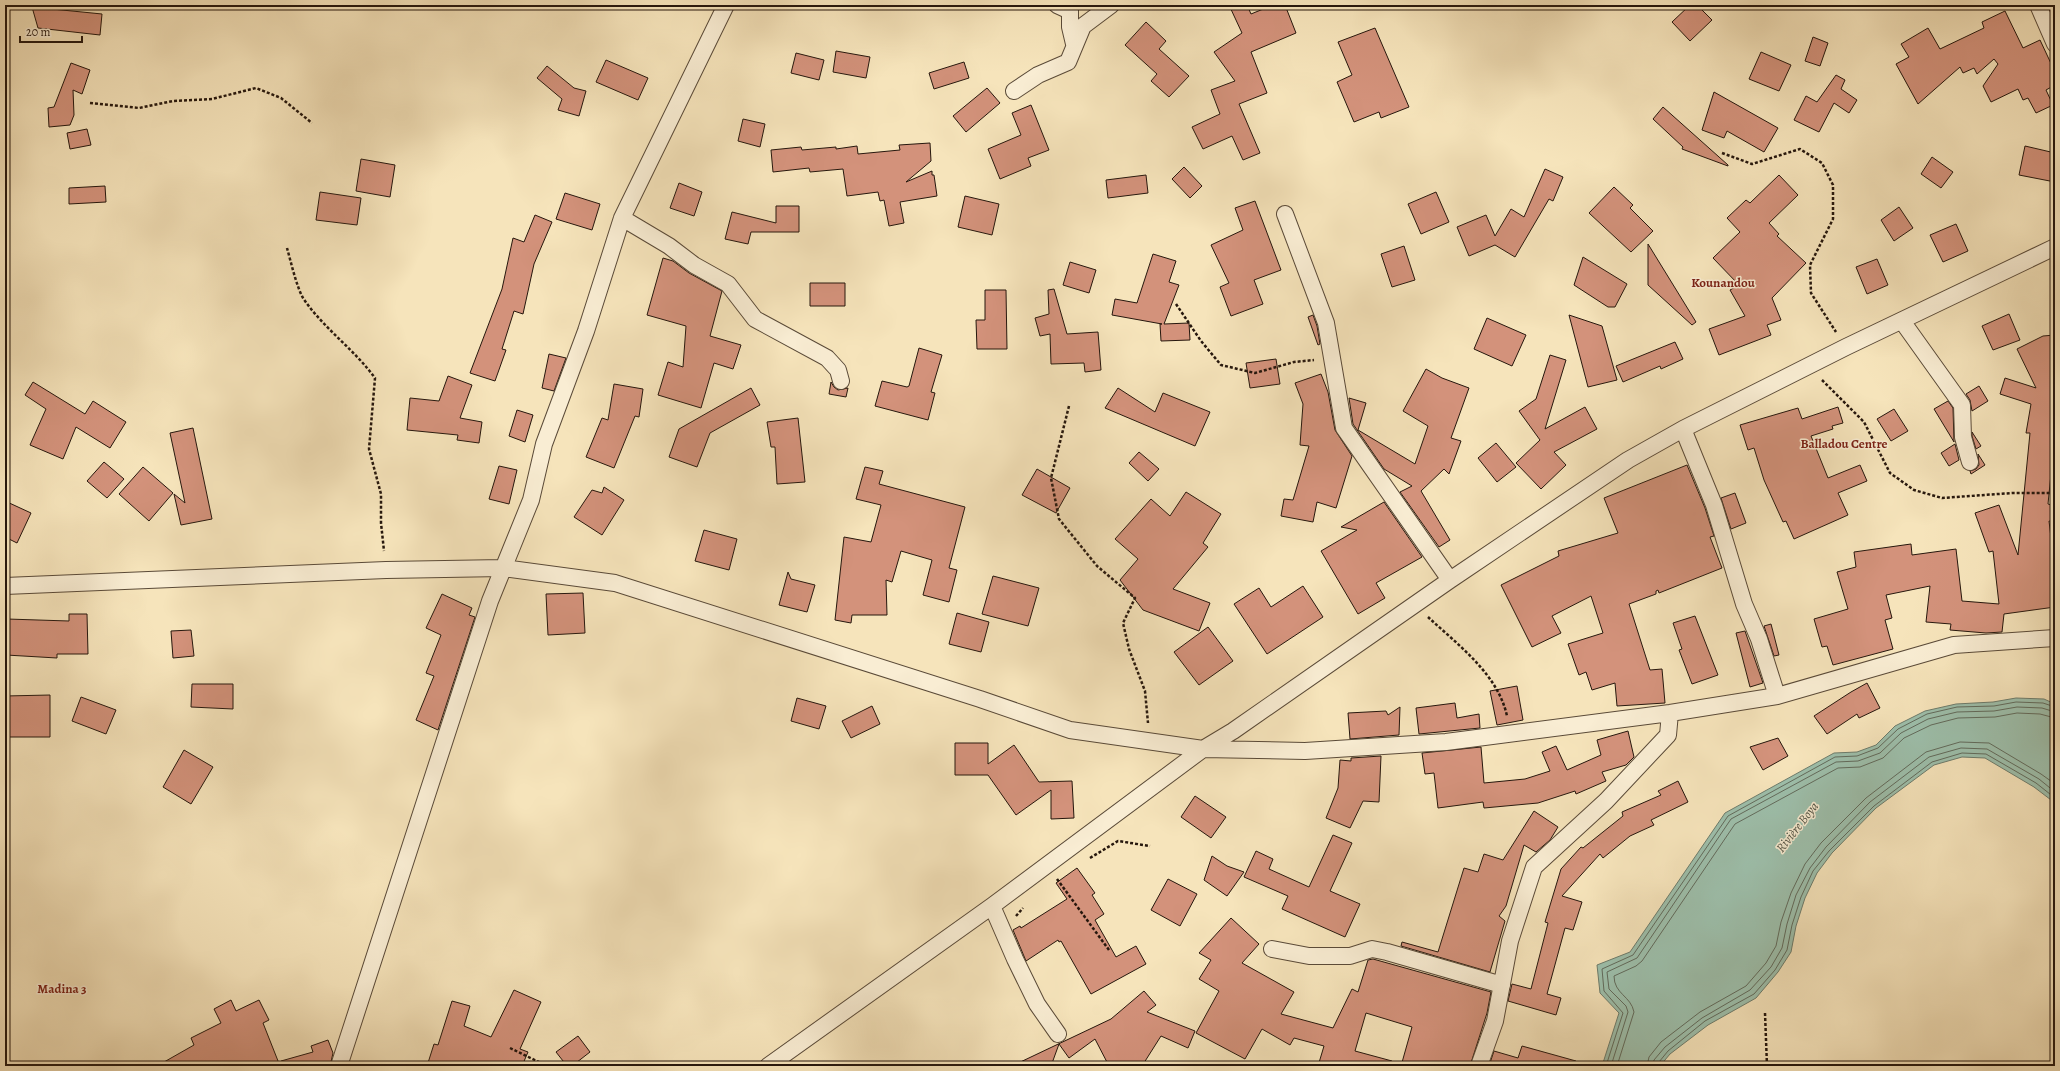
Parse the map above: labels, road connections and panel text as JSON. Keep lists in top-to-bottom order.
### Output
{
  "districts": ["Kounandou", "Balladou Centre", "Madina 3"],
  "water": ["Rivière Boya"],
  "scale_bar": "20 m"
}
